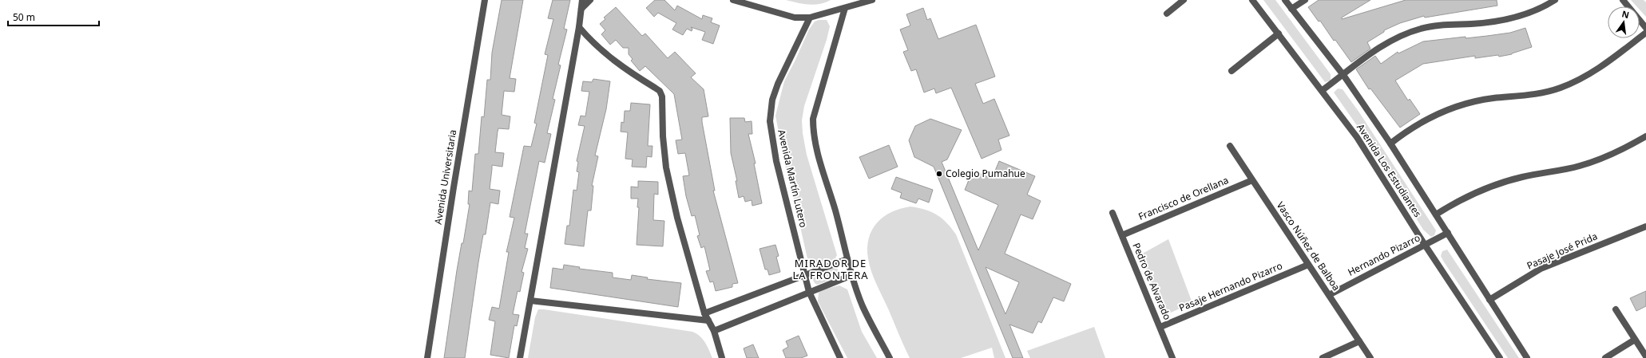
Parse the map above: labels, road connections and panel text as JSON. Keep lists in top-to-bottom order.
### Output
{
  "streets": {
    "street": [
      "Avenida Los Estudiantes",
      "Avenida Universitaria",
      "Avenida Martín Lutero",
      "Francisco de Orellana",
      "Vasco Núñez de Balboa",
      "Pasaje José Prida",
      "Hernando Pizarro",
      "Pedro de Alvarado",
      "Pasaje Hernando Pizarro"
    ]
  },
  "crossings": [
    ["Avenida Los Estudiantes", "Pasaje José Prida"],
    ["Avenida Los Estudiantes", "Hernando Pizarro"],
    ["Francisco de Orellana", "Vasco Núñez de Balboa"],
    ["Francisco de Orellana", "Pedro de Alvarado"],
    ["Vasco Núñez de Balboa", "Hernando Pizarro"],
    ["Vasco Núñez de Balboa", "Pasaje Hernando Pizarro"],
    ["Pedro de Alvarado", "Pasaje Hernando Pizarro"]
  ],
  "districts": ["MIRADOR DE LA FRONTERA"],
  "places": ["Colegio Pumahue"],
  "scale_bar": "50 m",
  "north": "top"
}
